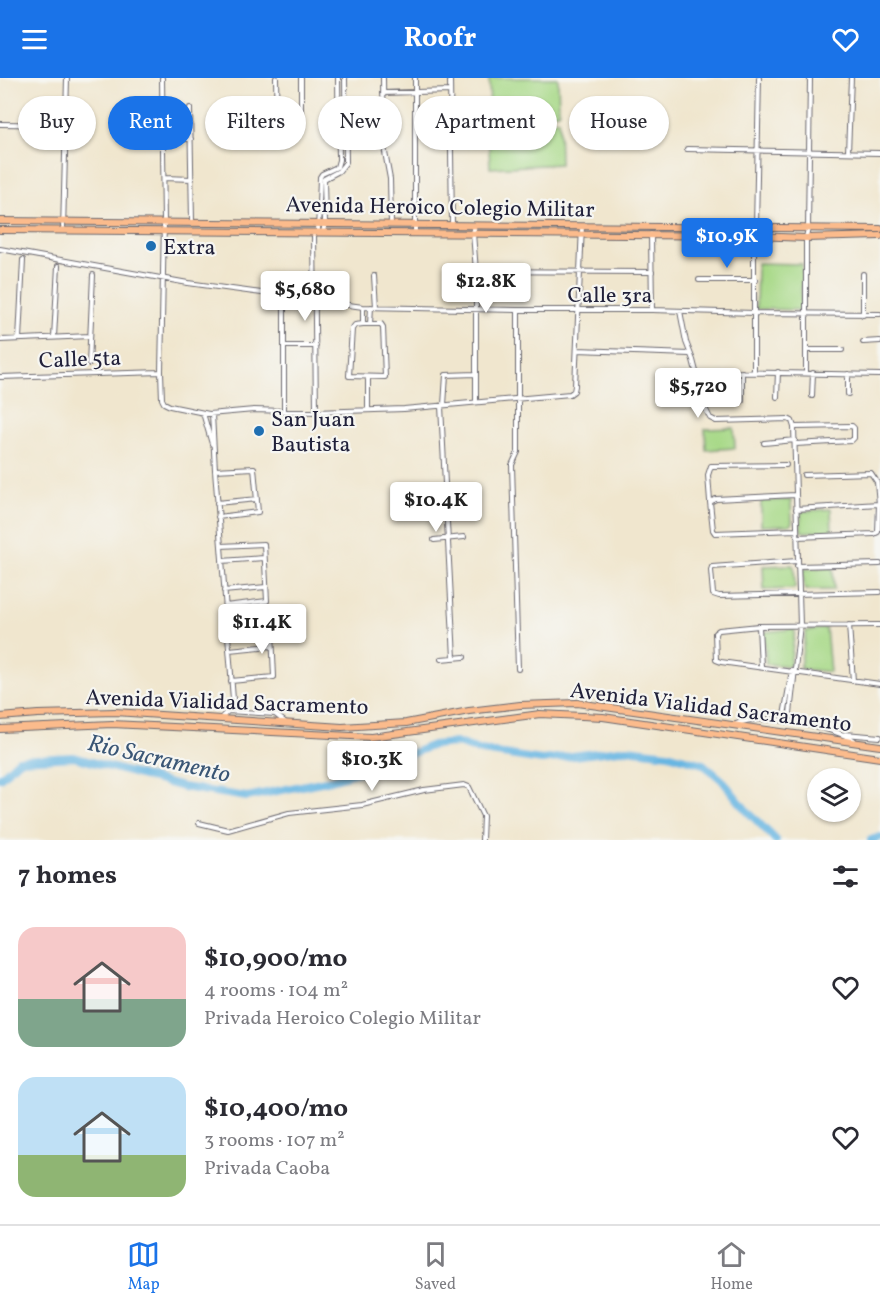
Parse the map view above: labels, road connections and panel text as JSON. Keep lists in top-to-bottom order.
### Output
{
  "streets": {
    "main road": ["Avenida Heroico Colegio Militar", "Avenida Vialidad Sacramento"],
    "street": ["Calle 3ra", "Calle 5ta"]
  },
  "water": ["Rio Sacramento"],
  "places": ["Extra", "San Juan Bautista"],
  "page": {
    "header": "Roofr",
    "chip": [
      "Buy",
      "Rent",
      "Filters",
      "New",
      "Apartment",
      "House"
    ],
    "price": [
      "$10.9K",
      "$12.8K",
      "$5,680",
      "$5,720",
      "$10.4K",
      "$11.4K",
      "$10.3K"
    ],
    "heading": "7 homes",
    "list": [
      {
        "name": "$10,900/mo",
        "note": "4 rooms · 104 m² · Privada Heroico Colegio Militar"
      },
      {
        "name": "$10,400/mo",
        "note": "3 rooms · 107 m² · Privada Caoba"
      }
    ],
    "tabs": ["Map", "Saved", "Home"]
  }
}
